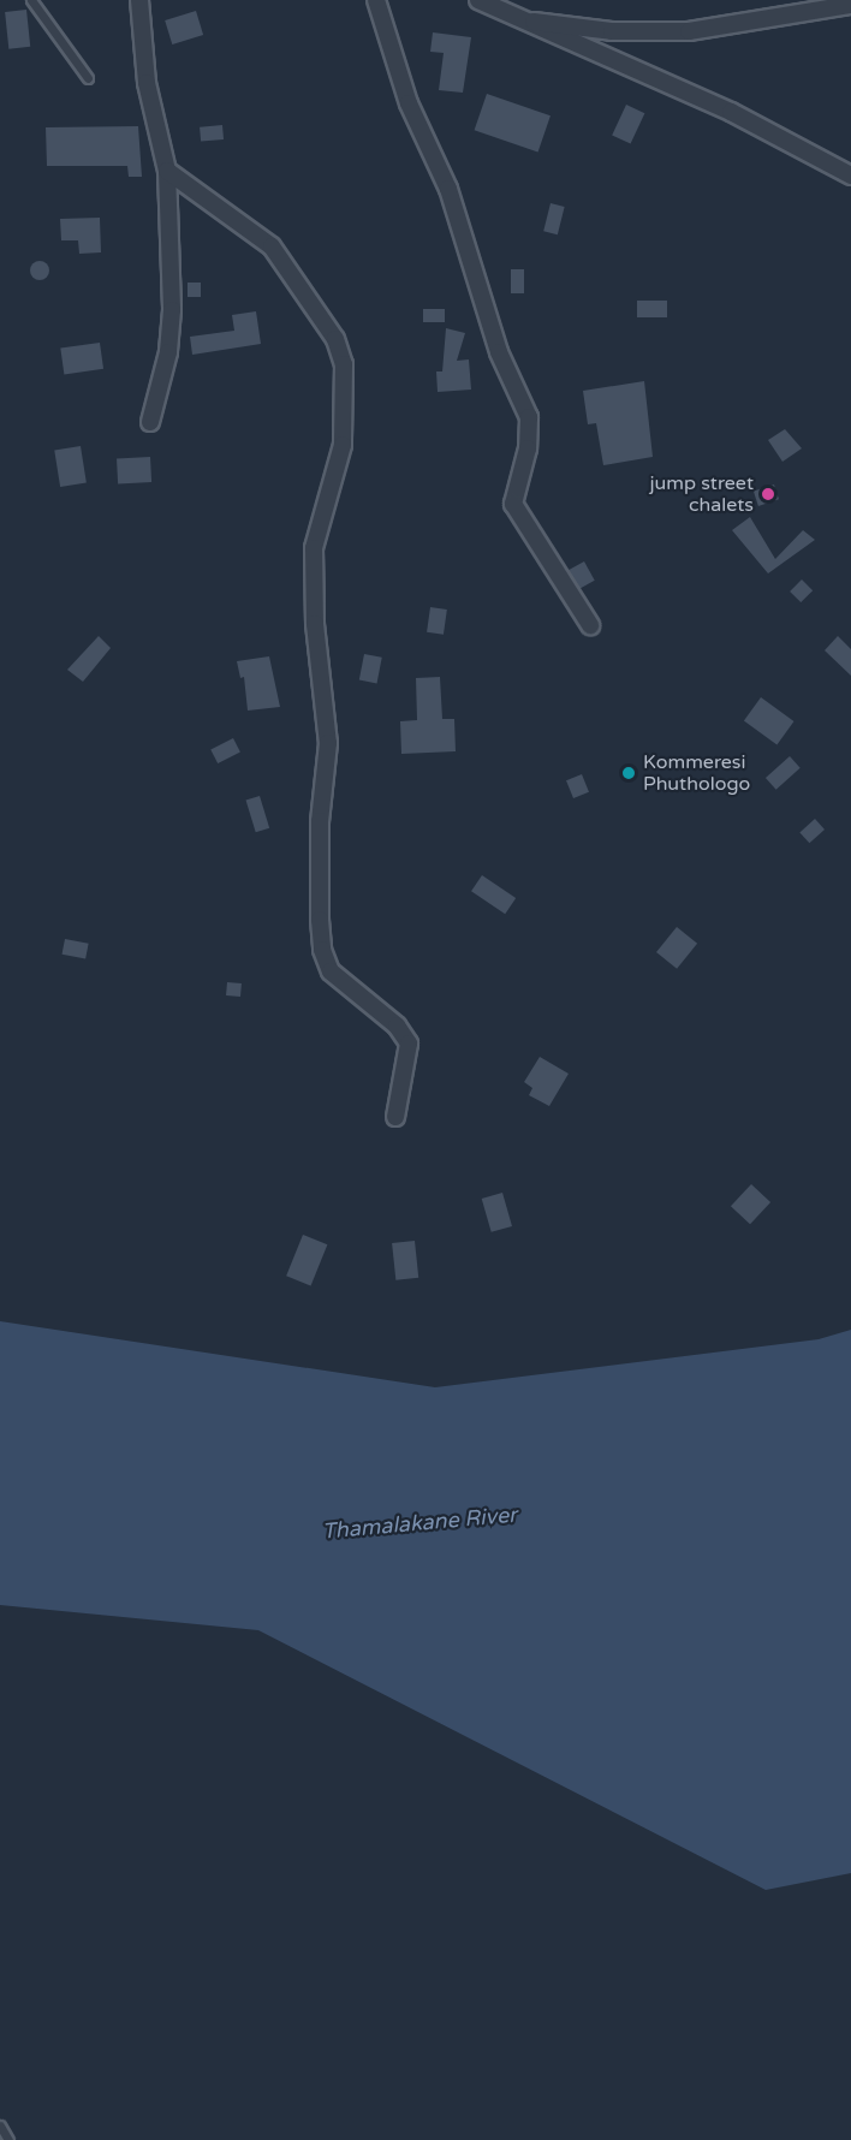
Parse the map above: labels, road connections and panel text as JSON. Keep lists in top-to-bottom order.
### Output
{
  "water": ["Thamalakane River"],
  "places": ["jump street chalets", "Kommeresi Phuthologo"]
}
